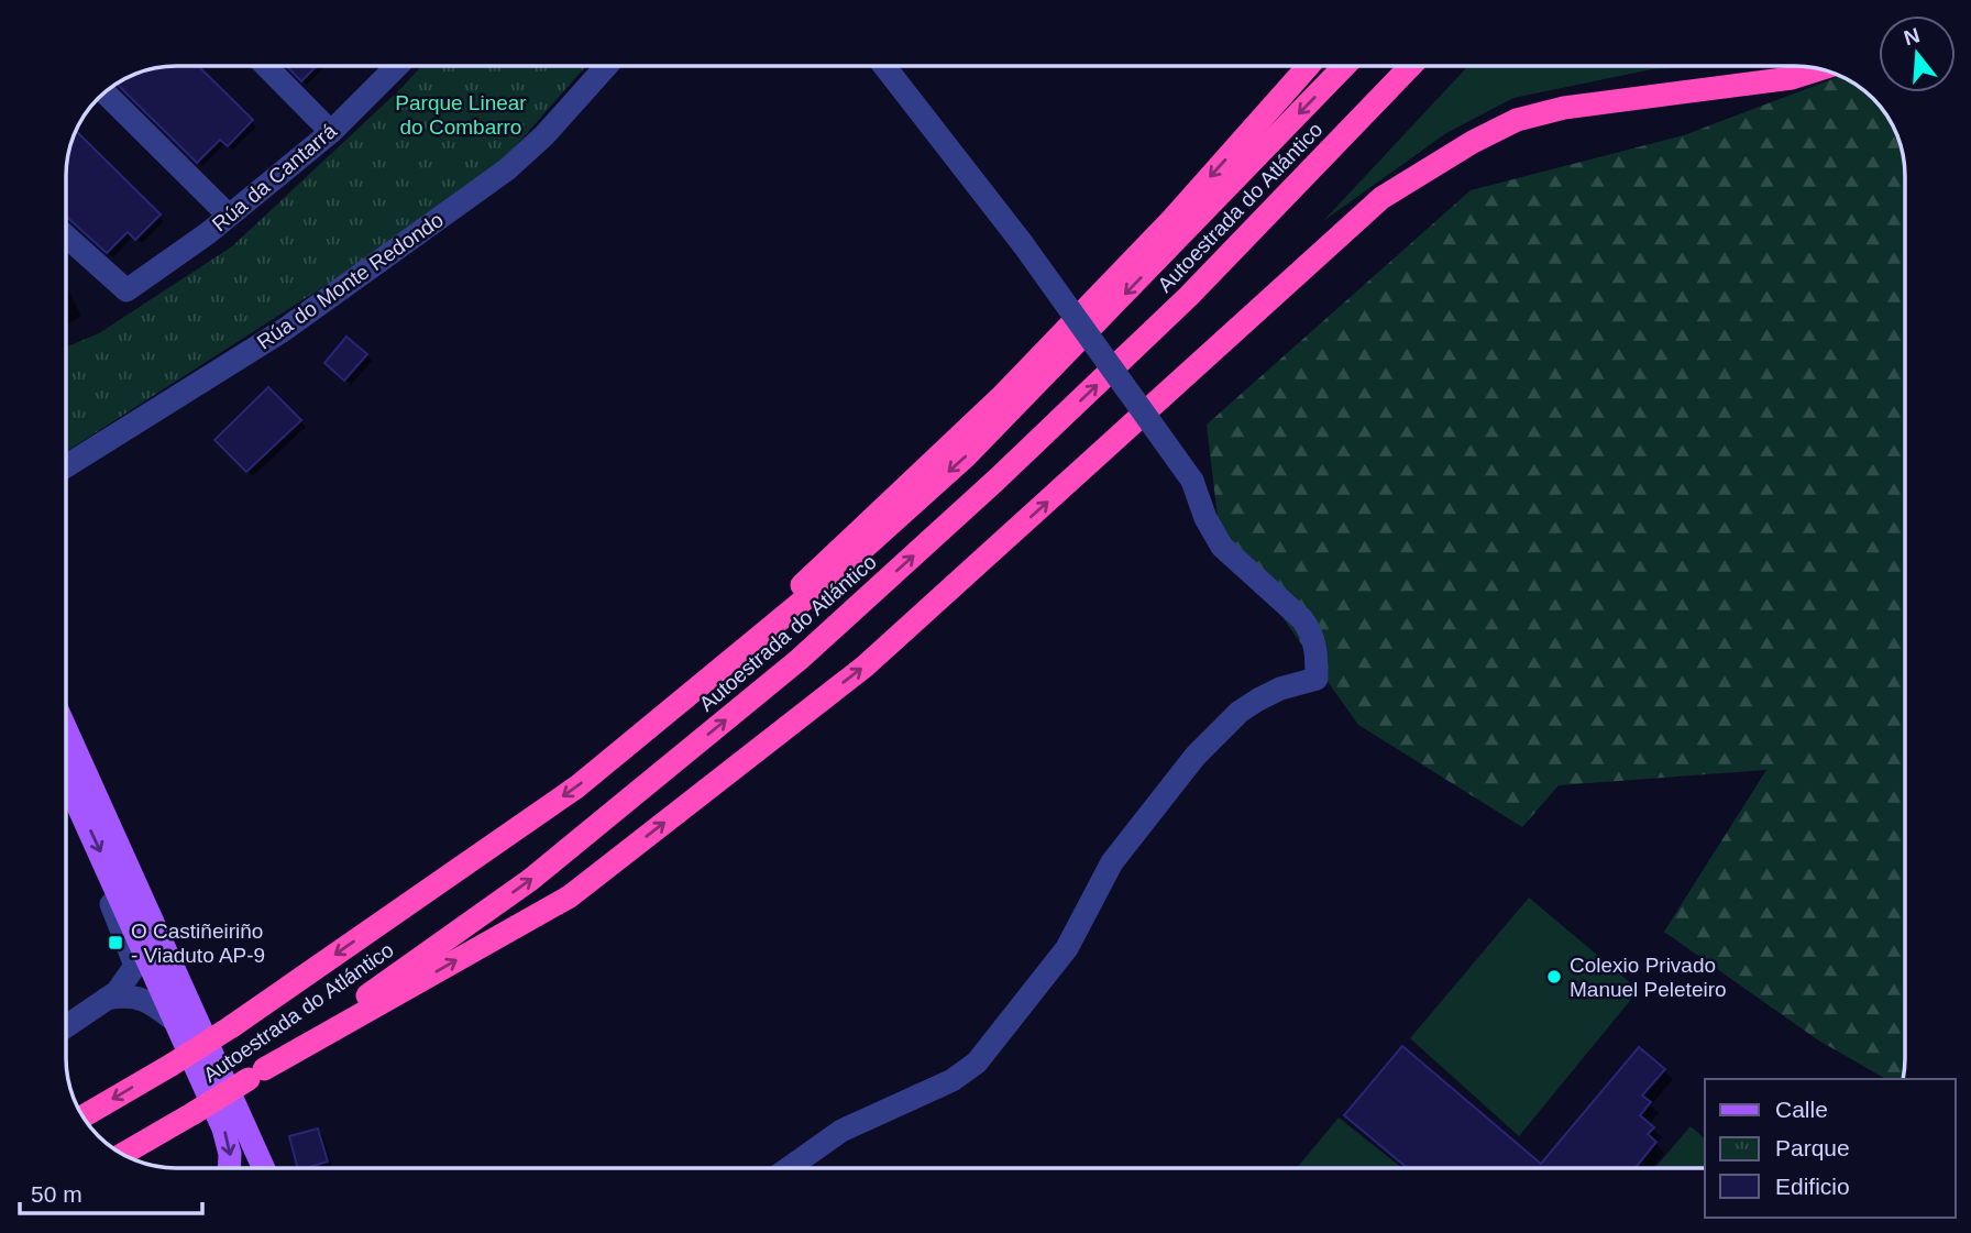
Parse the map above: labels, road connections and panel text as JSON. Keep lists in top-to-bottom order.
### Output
{
  "streets": {
    "highway": ["Autoestrada do Atlántico"],
    "street": ["Rúa da Cantarrá", "Rúa do Monte Redondo"]
  },
  "parks": ["Parque Linear do Combarro"],
  "places": {
    "transit": ["O Castiñeiriño - Viaduto AP-9"],
    "other": ["Colexio Privado Manuel Peleteiro"]
  },
  "legend": ["Calle", "Parque", "Edificio"],
  "scale_bar": "50 m",
  "north": "top"
}
